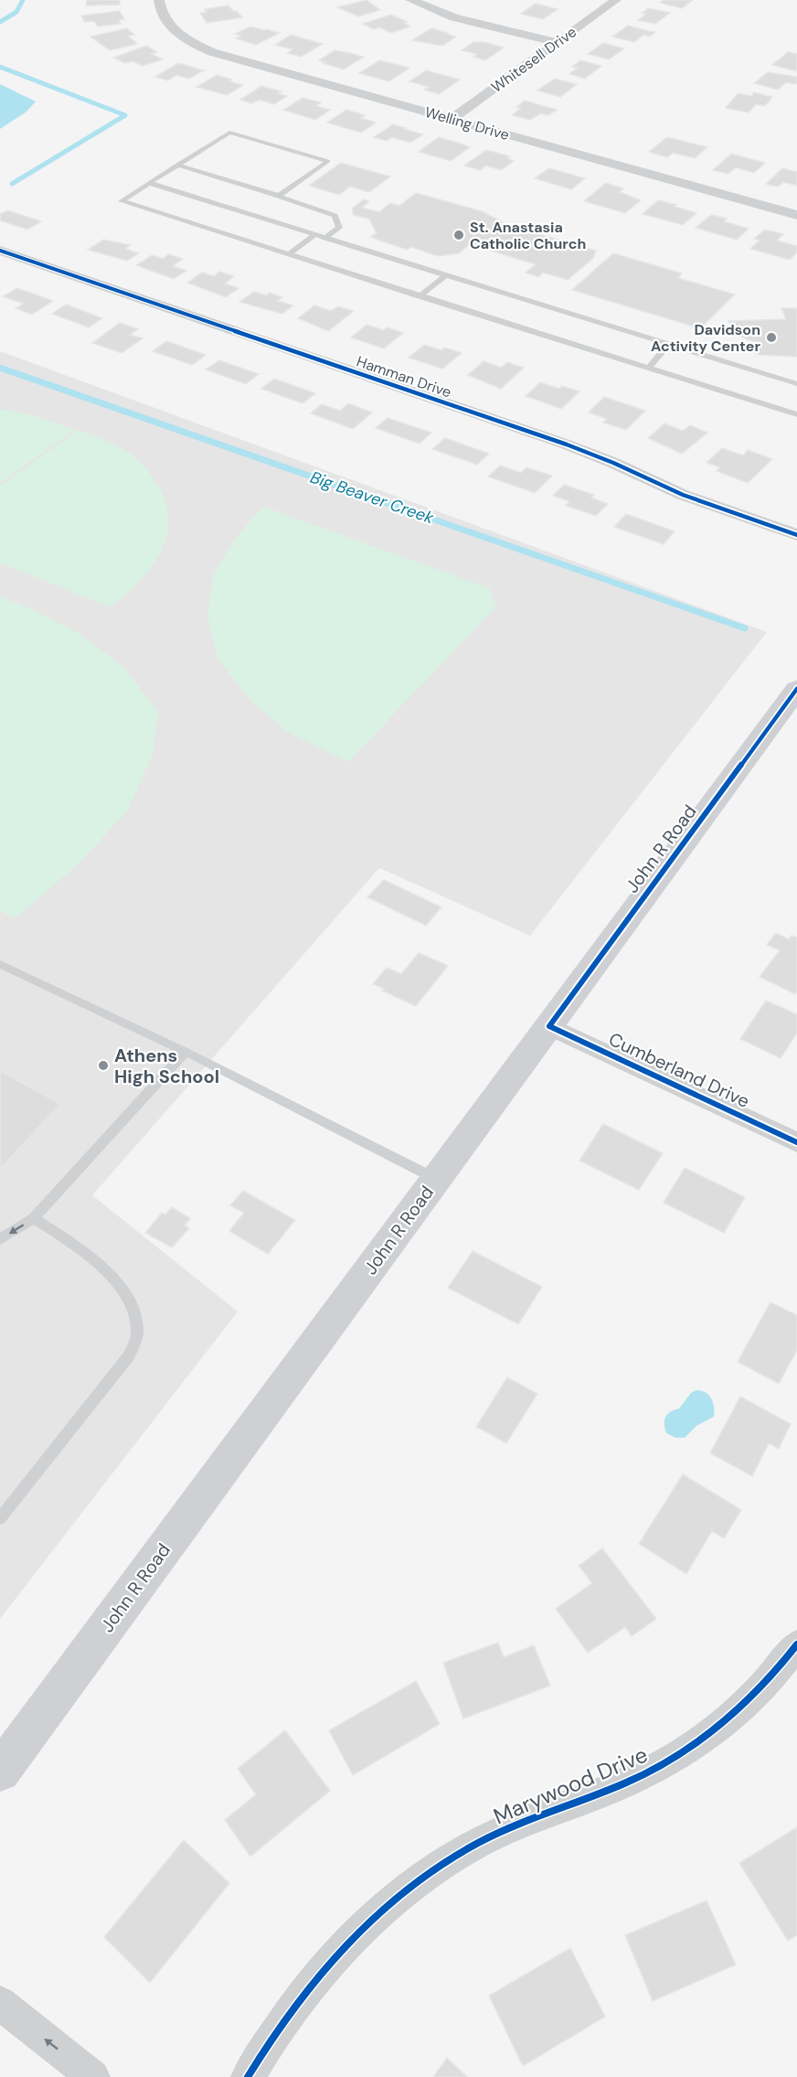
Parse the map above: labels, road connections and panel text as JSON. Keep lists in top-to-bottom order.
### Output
{
  "streets": {
    "main road": ["John R Road"],
    "street": [
      "Whitesell Drive",
      "Welling Drive",
      "Hamman Drive",
      "Cumberland Drive",
      "Marywood Drive"
    ]
  },
  "crossings": [
    ["Whitesell Drive", "Welling Drive"],
    ["John R Road", "Cumberland Drive"]
  ],
  "water": ["Big Beaver Creek"],
  "places": ["St. Anastasia Catholic Church", "Davidson Activity Center", "Athens High School"]
}
